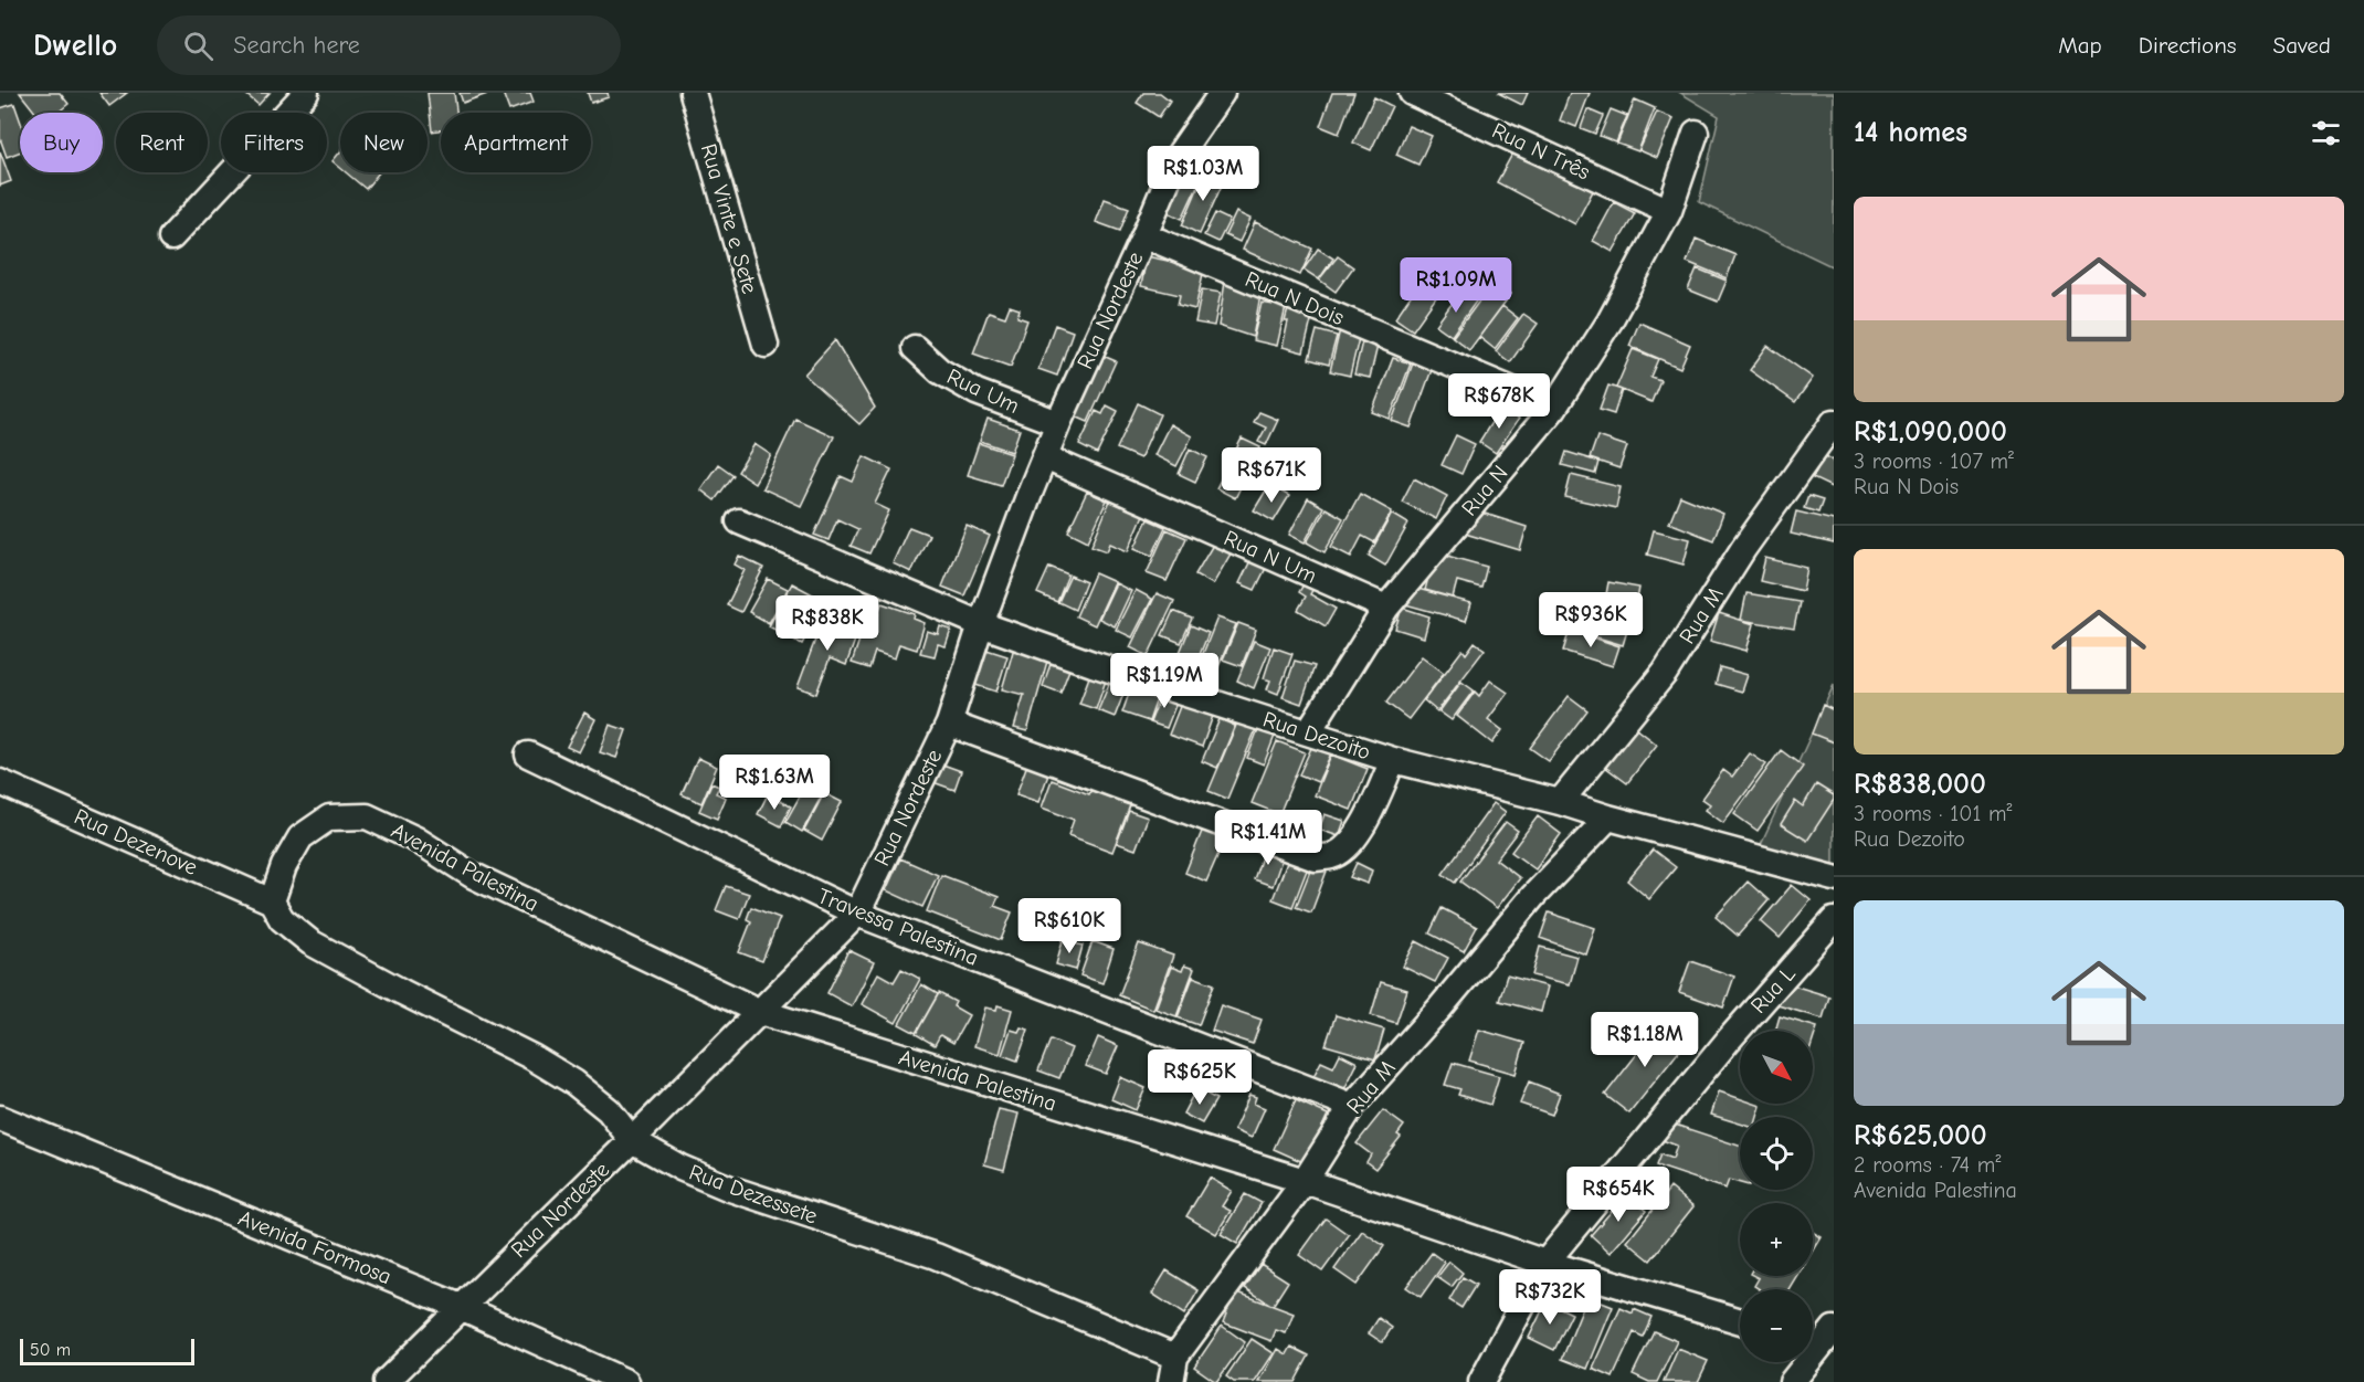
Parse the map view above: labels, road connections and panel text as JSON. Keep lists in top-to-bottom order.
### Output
{
  "streets": {
    "street": [
      "Rua N Três",
      "Rua Vinte e Sete",
      "Rua N Dois",
      "Rua Nordeste",
      "Rua Um",
      "Rua N",
      "Rua N Um",
      "Rua M",
      "Rua Dezoito",
      "Rua Dezenove",
      "Avenida Palestina",
      "Travessa Palestina",
      "Rua L",
      "Rua Dezessete",
      "Avenida Formosa"
    ]
  },
  "crossings": [
    ["Rua N Três", "Rua N"],
    ["Rua N Dois", "Rua Nordeste"],
    ["Rua N Dois", "Rua N"],
    ["Rua Nordeste", "Rua Um"],
    ["Rua Nordeste", "Rua N Um"],
    ["Rua Nordeste", "Rua Dezoito"],
    ["Rua Nordeste", "Avenida Palestina"],
    ["Rua Nordeste", "Travessa Palestina"],
    ["Rua Nordeste", "Rua Dezessete"],
    ["Rua Nordeste", "Avenida Formosa"],
    ["Rua N", "Rua N Um"],
    ["Rua N", "Rua Dezoito"],
    ["Rua M", "Rua Dezoito"],
    ["Rua M", "Avenida Palestina"],
    ["Rua M", "Travessa Palestina"],
    ["Rua M", "Rua Dezessete"],
    ["Rua Dezenove", "Avenida Palestina"],
    ["Rua Dezenove", "Rua Dezessete"],
    ["Avenida Palestina", "Rua L"],
    ["Avenida Palestina", "Rua Dezessete"]
  ],
  "scale_bar": "50 m",
  "north": "bottom right",
  "page": {
    "header": "Dwello",
    "search": "Search here",
    "nav": ["Map", "Directions", "Saved"],
    "heading": "14 homes",
    "chip": [
      "Buy",
      "Rent",
      "Filters",
      "New",
      "Apartment"
    ],
    "price": [
      "R$1.03M",
      "R$1.09M",
      "R$678K",
      "R$671K",
      "R$936K",
      "R$838K",
      "R$1.19M",
      "R$1.63M",
      "R$1.41M",
      "R$610K",
      "R$1.18M",
      "R$625K",
      "R$654K",
      "R$732K"
    ],
    "list": [
      {
        "name": "R$1,090,000",
        "note": "3 rooms · 107 m² · Rua N Dois"
      },
      {
        "name": "R$838,000",
        "note": "3 rooms · 101 m² · Rua Dezoito"
      },
      {
        "name": "R$625,000",
        "note": "2 rooms · 74 m² · Avenida Palestina"
      }
    ],
    "map_buttons": ["+", "−"],
    "scale": "50 m"
  }
}
